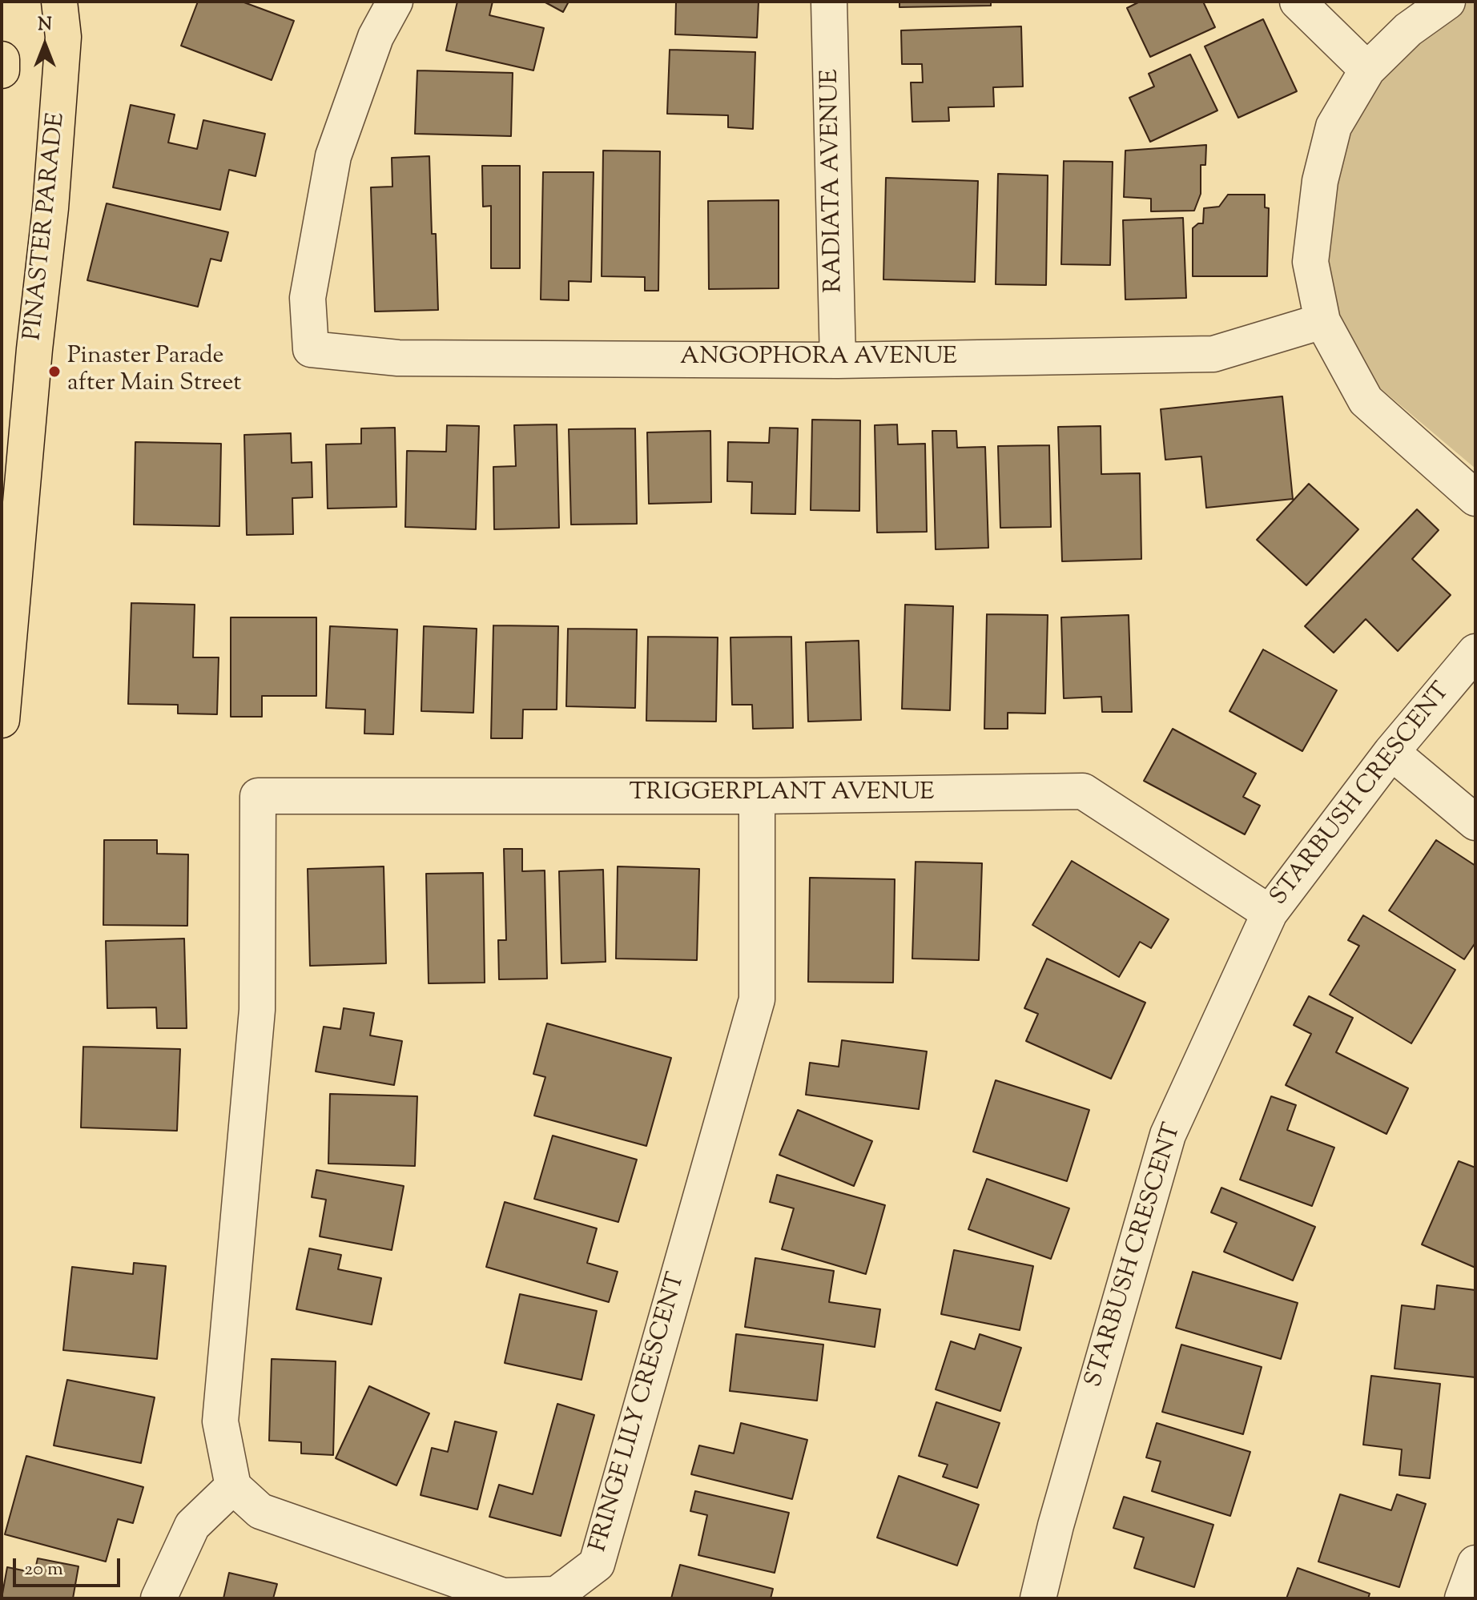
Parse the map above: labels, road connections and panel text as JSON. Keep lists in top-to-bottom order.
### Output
{
  "streets": {
    "main road": ["PINASTER PARADE"],
    "street": [
      "RADIATA AVENUE",
      "ANGOPHORA AVENUE",
      "TRIGGERPLANT AVENUE",
      "STARBUSH CRESCENT",
      "FRINGE LILY CRESCENT"
    ]
  },
  "crossings": [
    ["RADIATA AVENUE", "ANGOPHORA AVENUE"],
    ["TRIGGERPLANT AVENUE", "STARBUSH CRESCENT"],
    ["TRIGGERPLANT AVENUE", "FRINGE LILY CRESCENT"]
  ],
  "places": ["Pinaster Parade after Main Street"],
  "scale_bar": "20 m",
  "north": "top"
}
